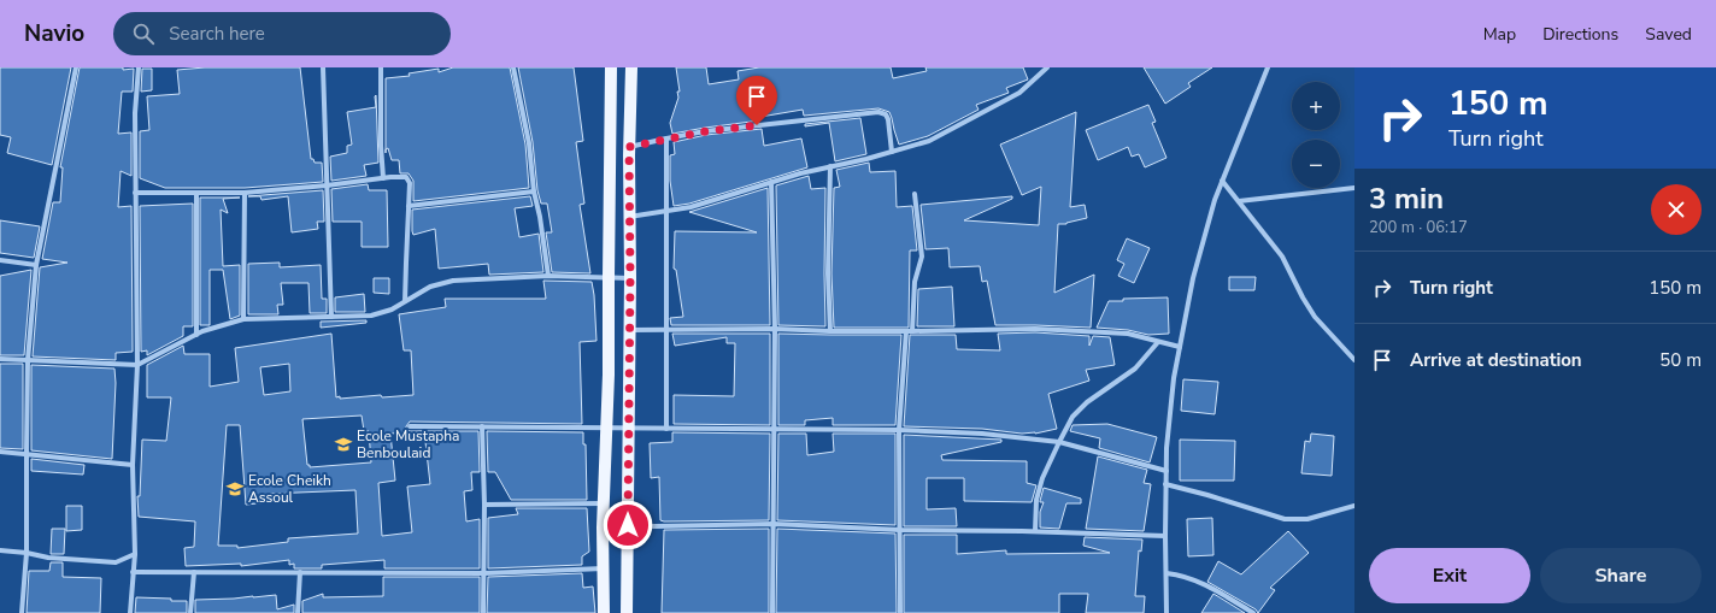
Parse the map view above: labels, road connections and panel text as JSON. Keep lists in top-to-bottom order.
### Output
{
  "places": {
    "school or university": ["Ecole Mustapha Benboulaid", "Ecole Cheikh Assoul"]
  },
  "page": {
    "header": "Navio",
    "search": "Search here",
    "nav": ["Map", "Directions", "Saved"],
    "turn": ["150 m", "Turn right"],
    "map_buttons": ["+", "−"],
    "heading": ["3 min", "200 m · 06:17"],
    "list": [
      {
        "name": "Turn right",
        "value": "150 m"
      },
      {
        "name": "Arrive at destination",
        "value": "50 m"
      }
    ],
    "buttons": ["Exit", "Share"]
  }
}
